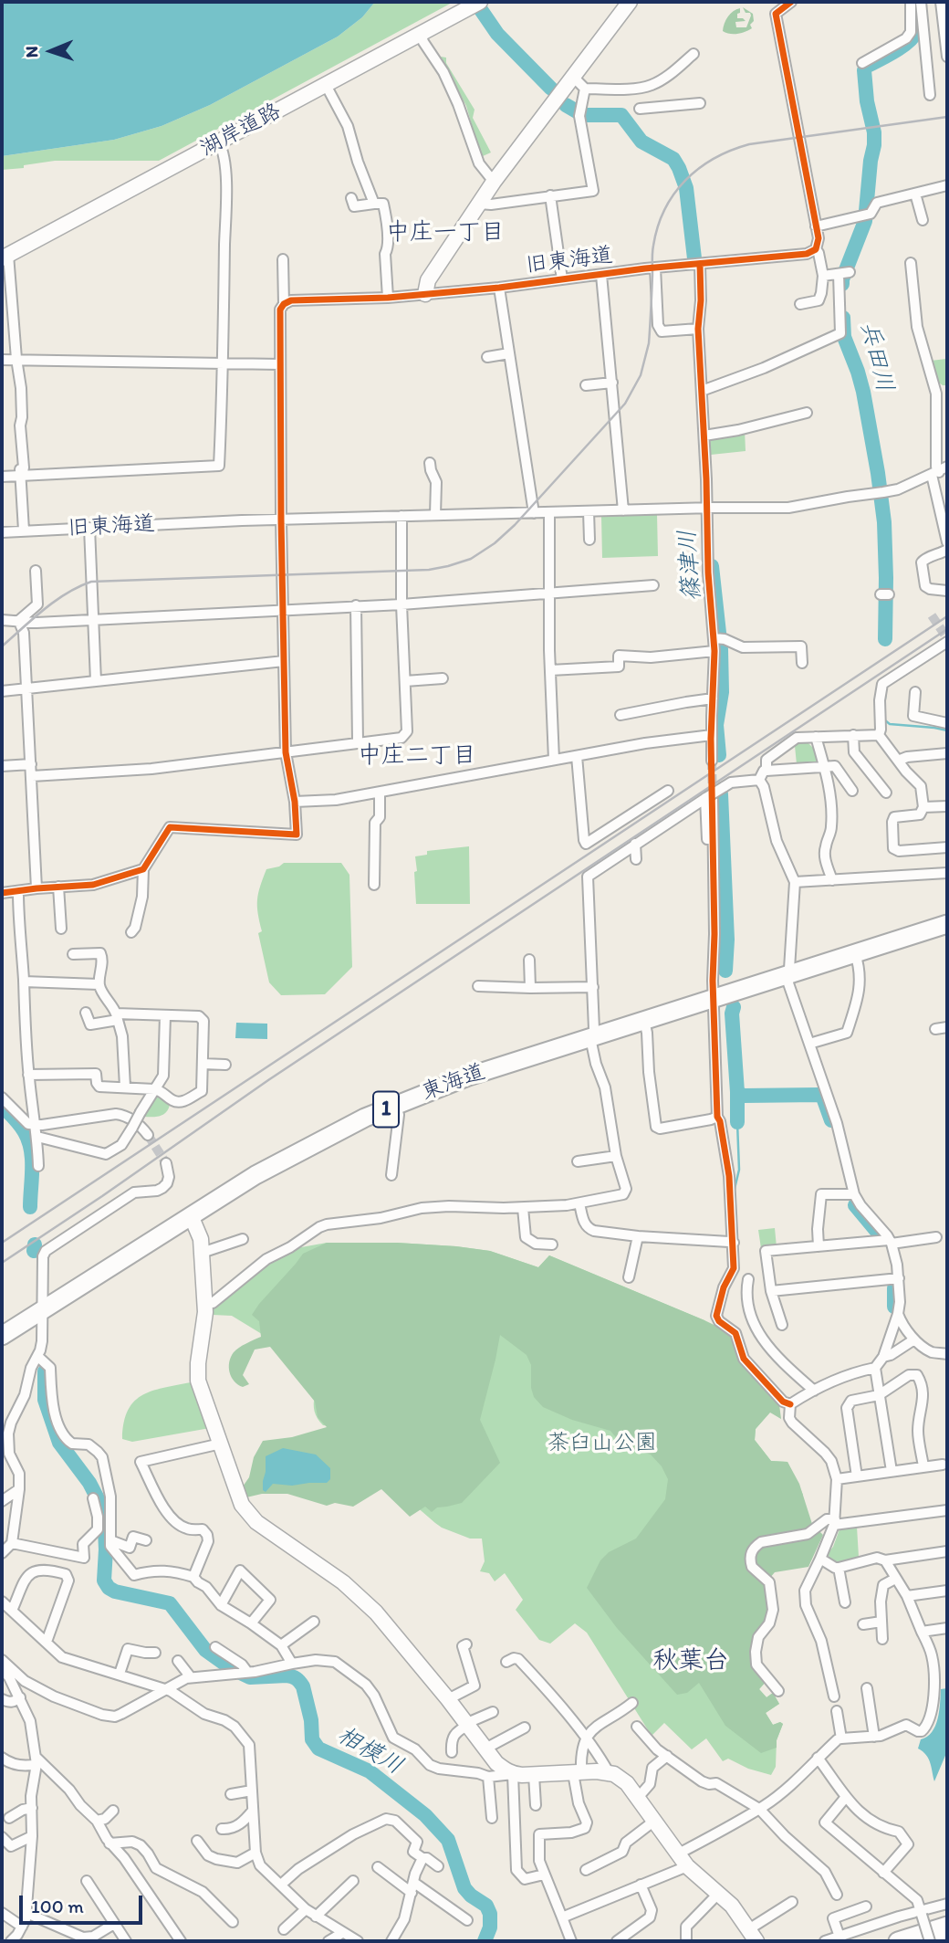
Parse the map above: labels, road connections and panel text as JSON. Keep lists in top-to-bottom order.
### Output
{
  "streets": {
    "highway": ["東海道", "1"],
    "street": ["湖岸道路", "旧東海道"]
  },
  "districts": ["中庄一丁目", "中庄二丁目", "秋葉台"],
  "water": ["兵田川", "篠津川", "相模川"],
  "parks": ["茶臼山公園"],
  "scale_bar": "100 m",
  "north": "left"
}
